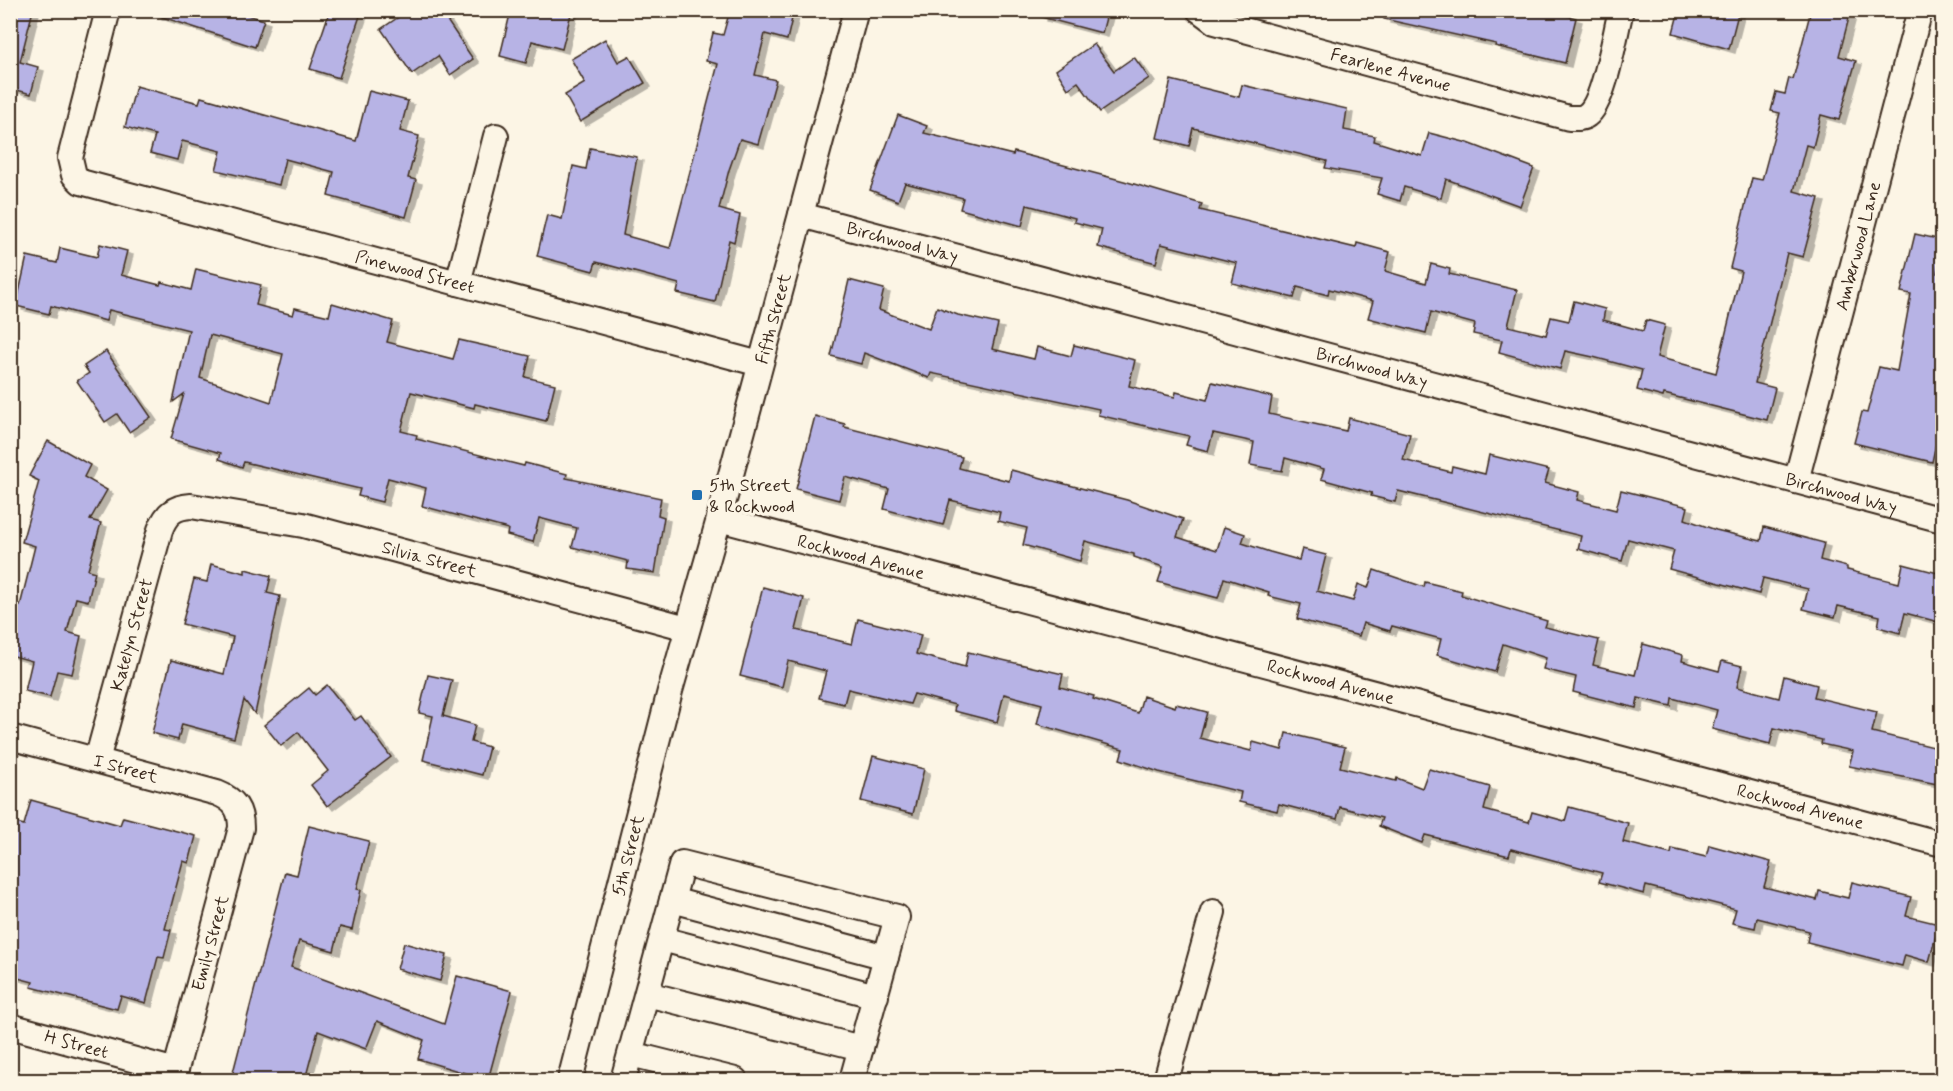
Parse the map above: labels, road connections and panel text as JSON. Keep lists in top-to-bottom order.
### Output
{
  "streets": {
    "street": [
      "Fearlene Avenue",
      "Birchwood Way",
      "Amberwood Lane",
      "Pinewood Street",
      "Fifth Street",
      "Rockwood Avenue",
      "Silvia Street",
      "Katelyn Street",
      "I Street",
      "5th Street",
      "Emily Street",
      "H Street"
    ]
  },
  "crossings": [
    ["Birchwood Way", "Amberwood Lane"],
    ["Birchwood Way", "Fifth Street"],
    ["Pinewood Street", "Fifth Street"],
    ["Fifth Street", "Rockwood Avenue"],
    ["Fifth Street", "Silvia Street"],
    ["Fifth Street", "5th Street"],
    ["Silvia Street", "Katelyn Street"],
    ["Silvia Street", "5th Street"],
    ["Katelyn Street", "I Street"],
    ["I Street", "Emily Street"],
    ["Emily Street", "H Street"]
  ],
  "places": {
    "transit": ["5th Street & Rockwood"]
  }
}
